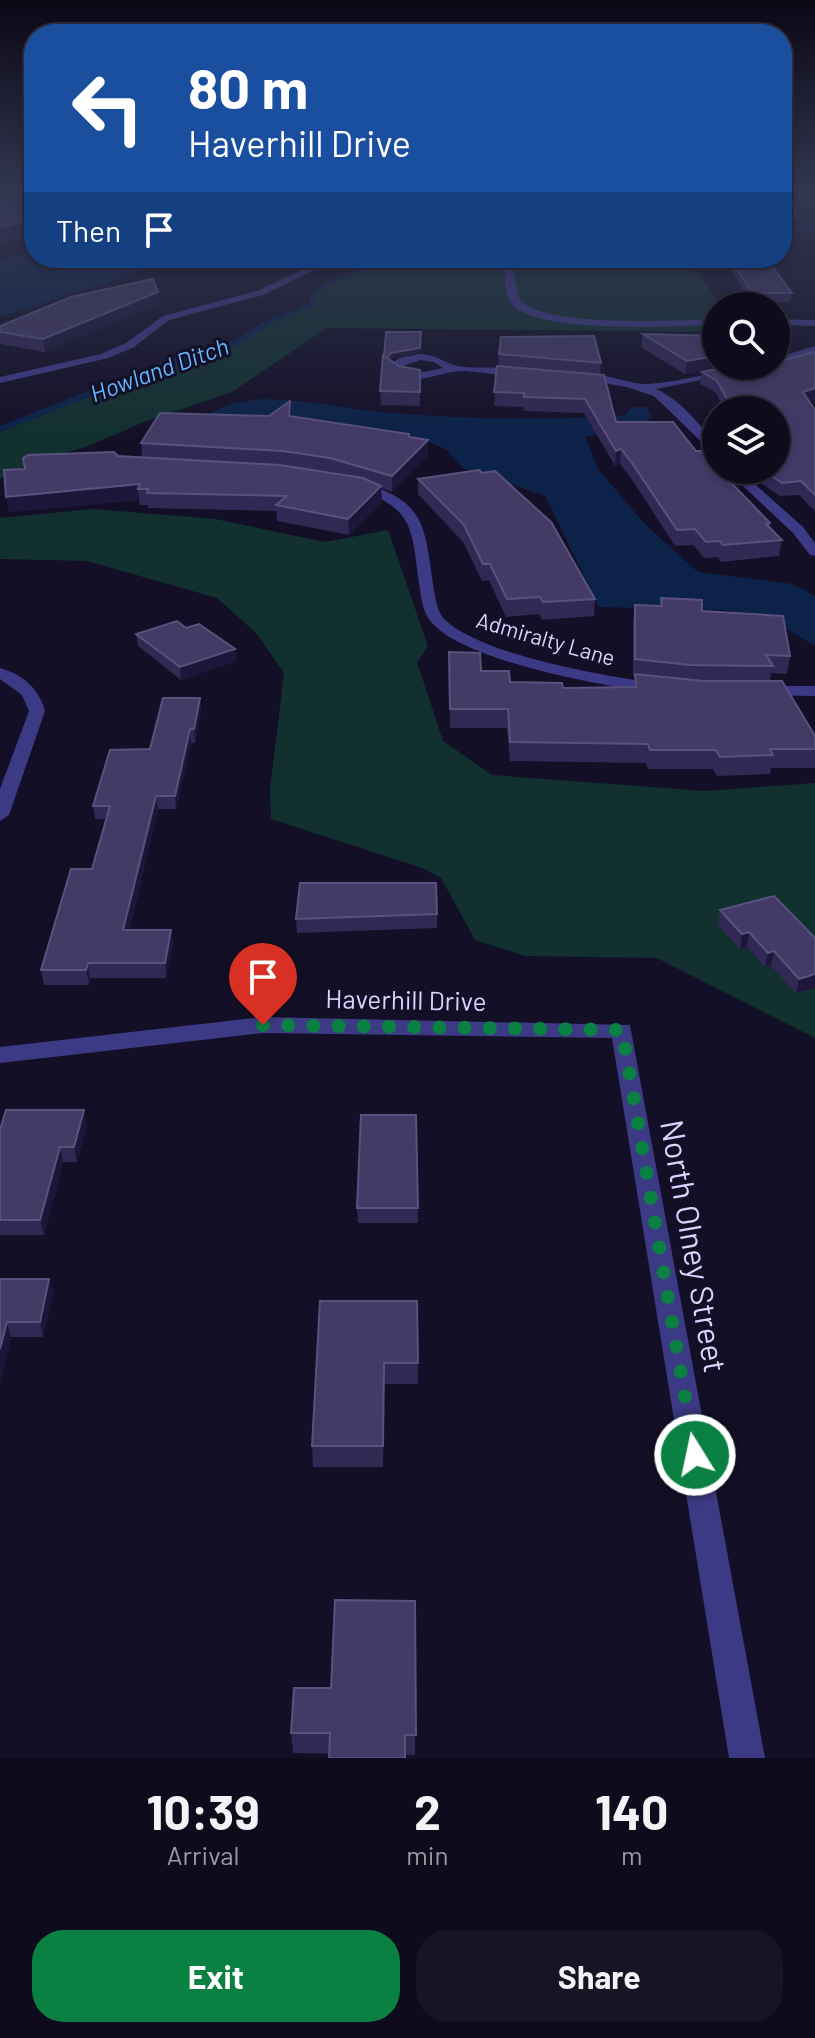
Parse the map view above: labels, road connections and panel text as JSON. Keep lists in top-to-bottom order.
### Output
{
  "streets": {
    "street": ["Admiralty Lane", "Haverhill Drive", "North Olney Street"]
  },
  "crossings": [
    ["Haverhill Drive", "North Olney Street"]
  ],
  "water": ["Howland Ditch"],
  "page": {
    "turn": ["80 m", "Haverhill Drive"],
    "then": "Then",
    "eta": [
      "10:39",
      "Arrival",
      "2",
      "min",
      "140",
      "m"
    ],
    "buttons": ["Exit", "Share"]
  }
}
